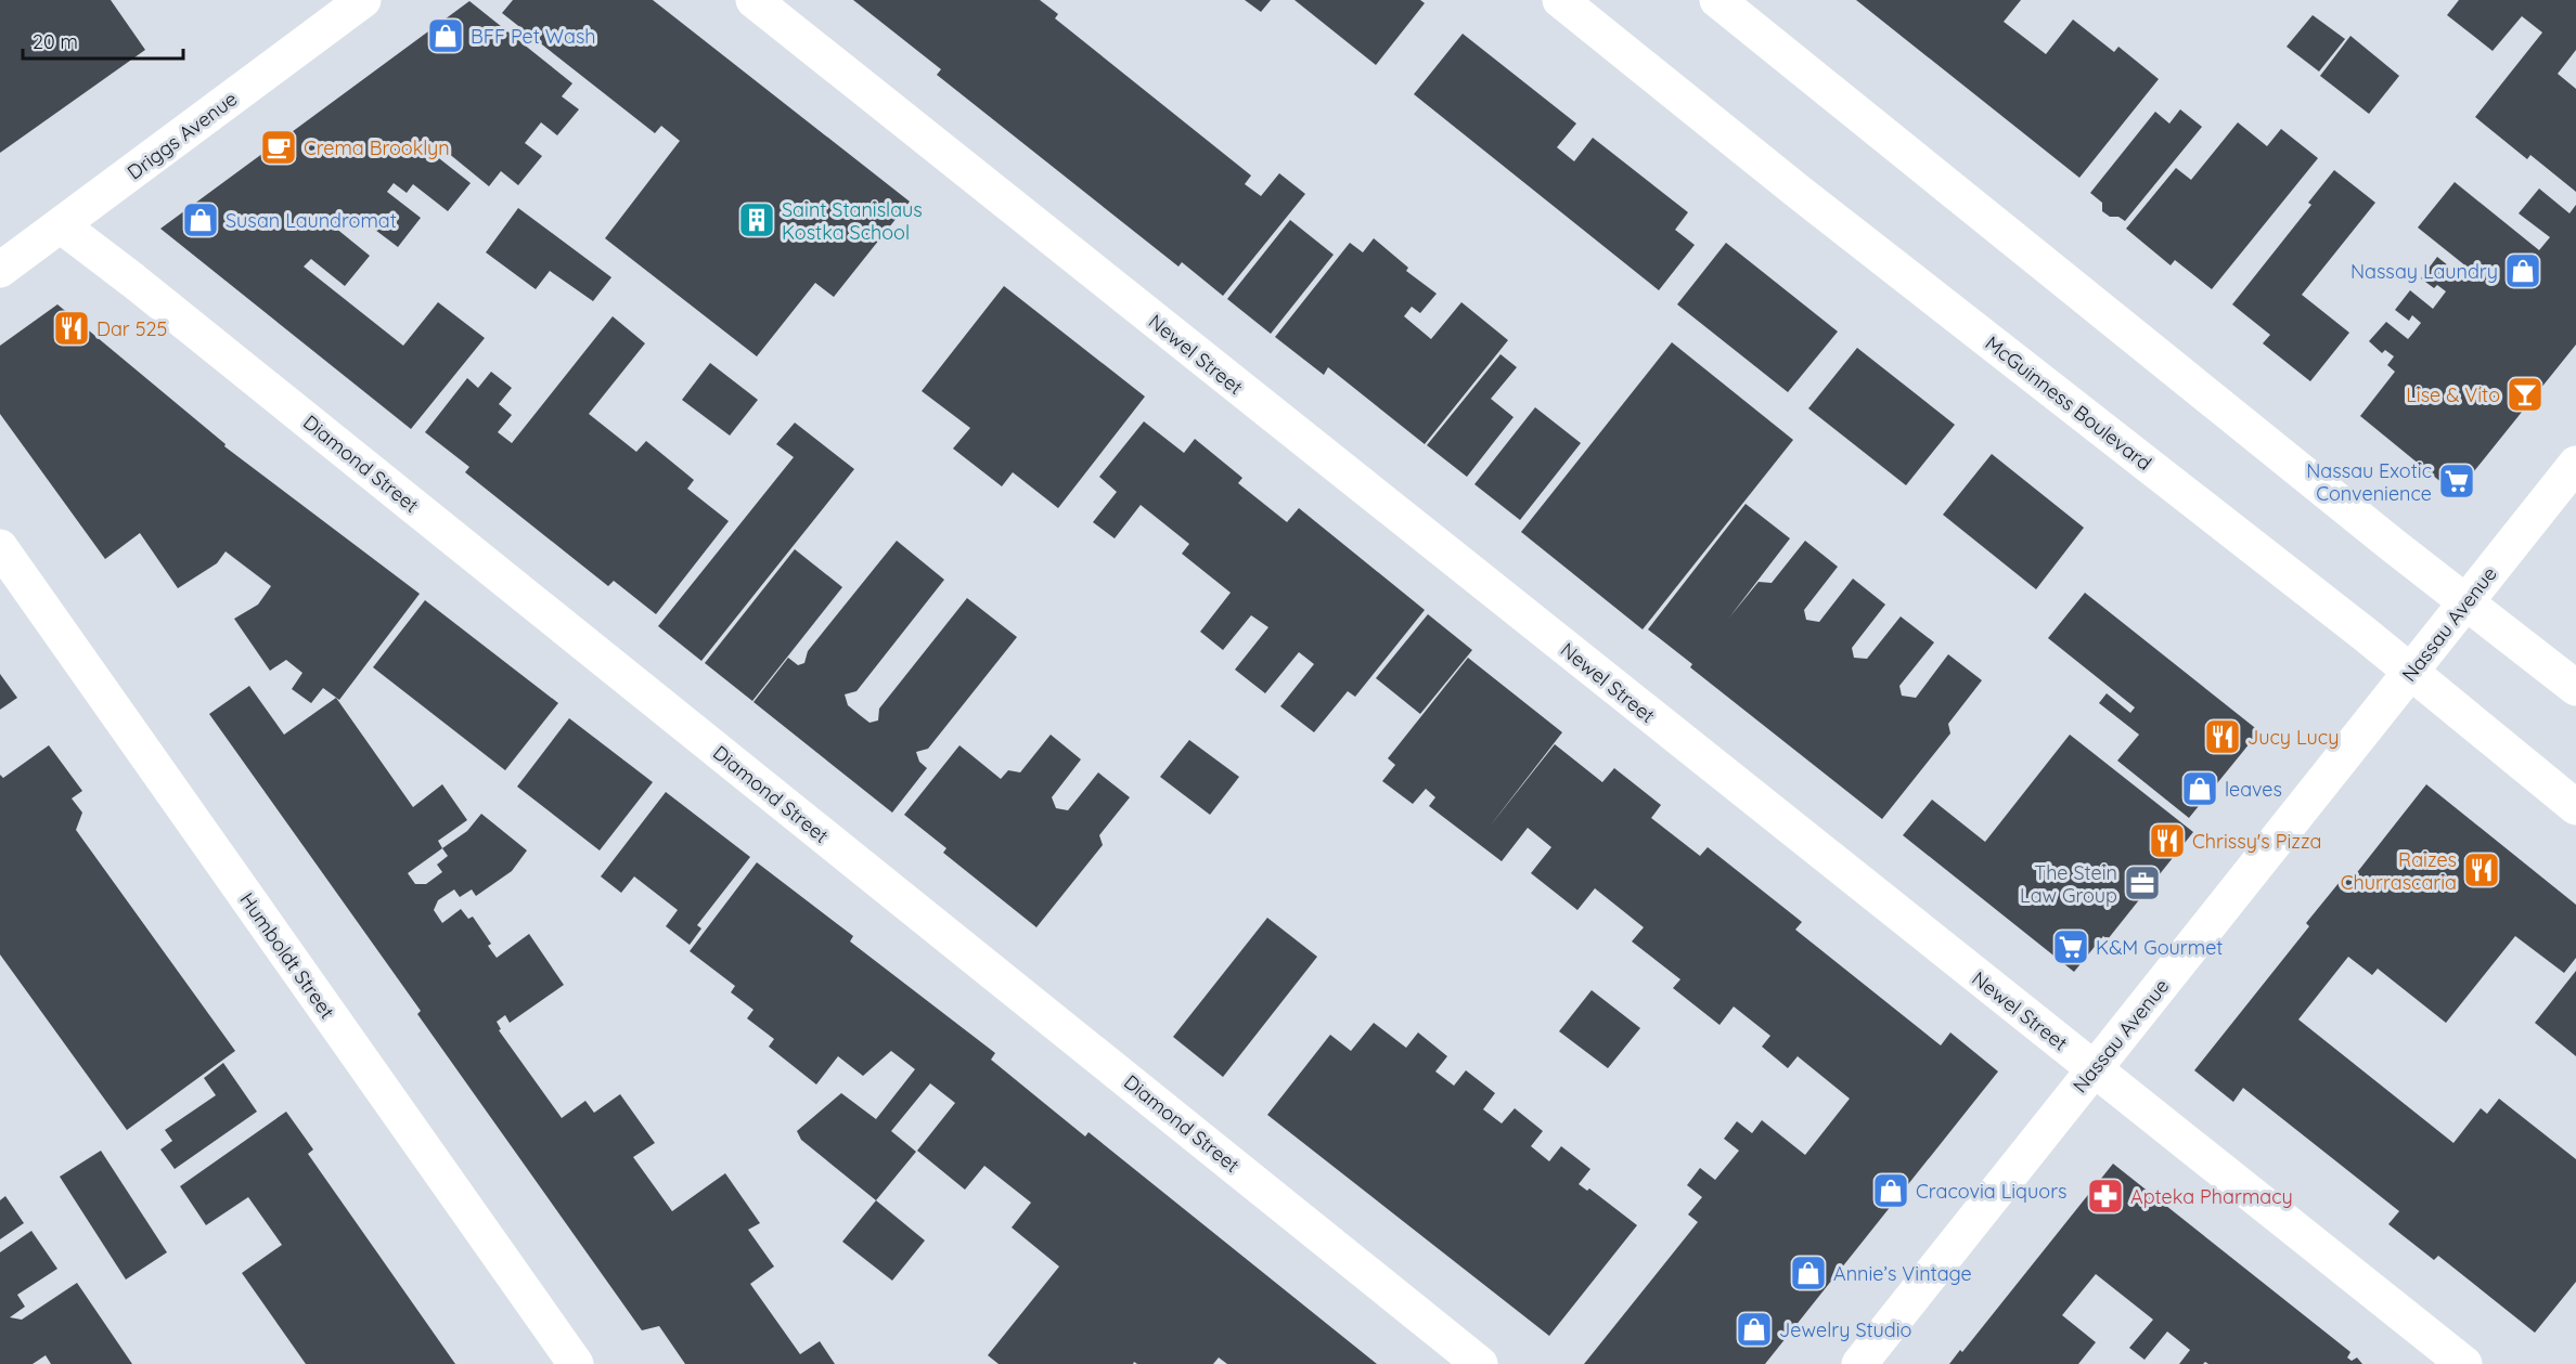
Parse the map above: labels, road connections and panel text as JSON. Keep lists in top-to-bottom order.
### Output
{
  "streets": {
    "street": [
      "Driggs Avenue",
      "Newel Street",
      "McGuinness Boulevard",
      "Diamond Street",
      "Nassau Avenue",
      "Humboldt Street"
    ]
  },
  "crossings": [
    ["Driggs Avenue", "Diamond Street"],
    ["Newel Street", "Nassau Avenue"],
    ["McGuinness Boulevard", "Nassau Avenue"]
  ],
  "places": {
    "shop": [
      "BFF Pet Wash",
      "Susan Laundromat",
      "Nassay Laundry",
      "leaves",
      "Cracovia Liquors",
      "Annie’s Vintage",
      "Jewelry Studio"
    ],
    "cafe": ["Crema Brooklyn"],
    "building": ["Saint Stanislaus Kostka School"],
    "restaurant": [
      "Dar 525",
      "Jucy Lucy",
      "Chrissy's Pizza",
      "Raizes Churrascaria"
    ],
    "bar": ["Lise & Vito"],
    "supermarket": ["Nassau Exotic Convenience", "K&M Gourmet"],
    "office": ["The Stein Law Group"],
    "pharmacy": ["Apteka Pharmacy"]
  },
  "scale_bar": "20 m"
}
